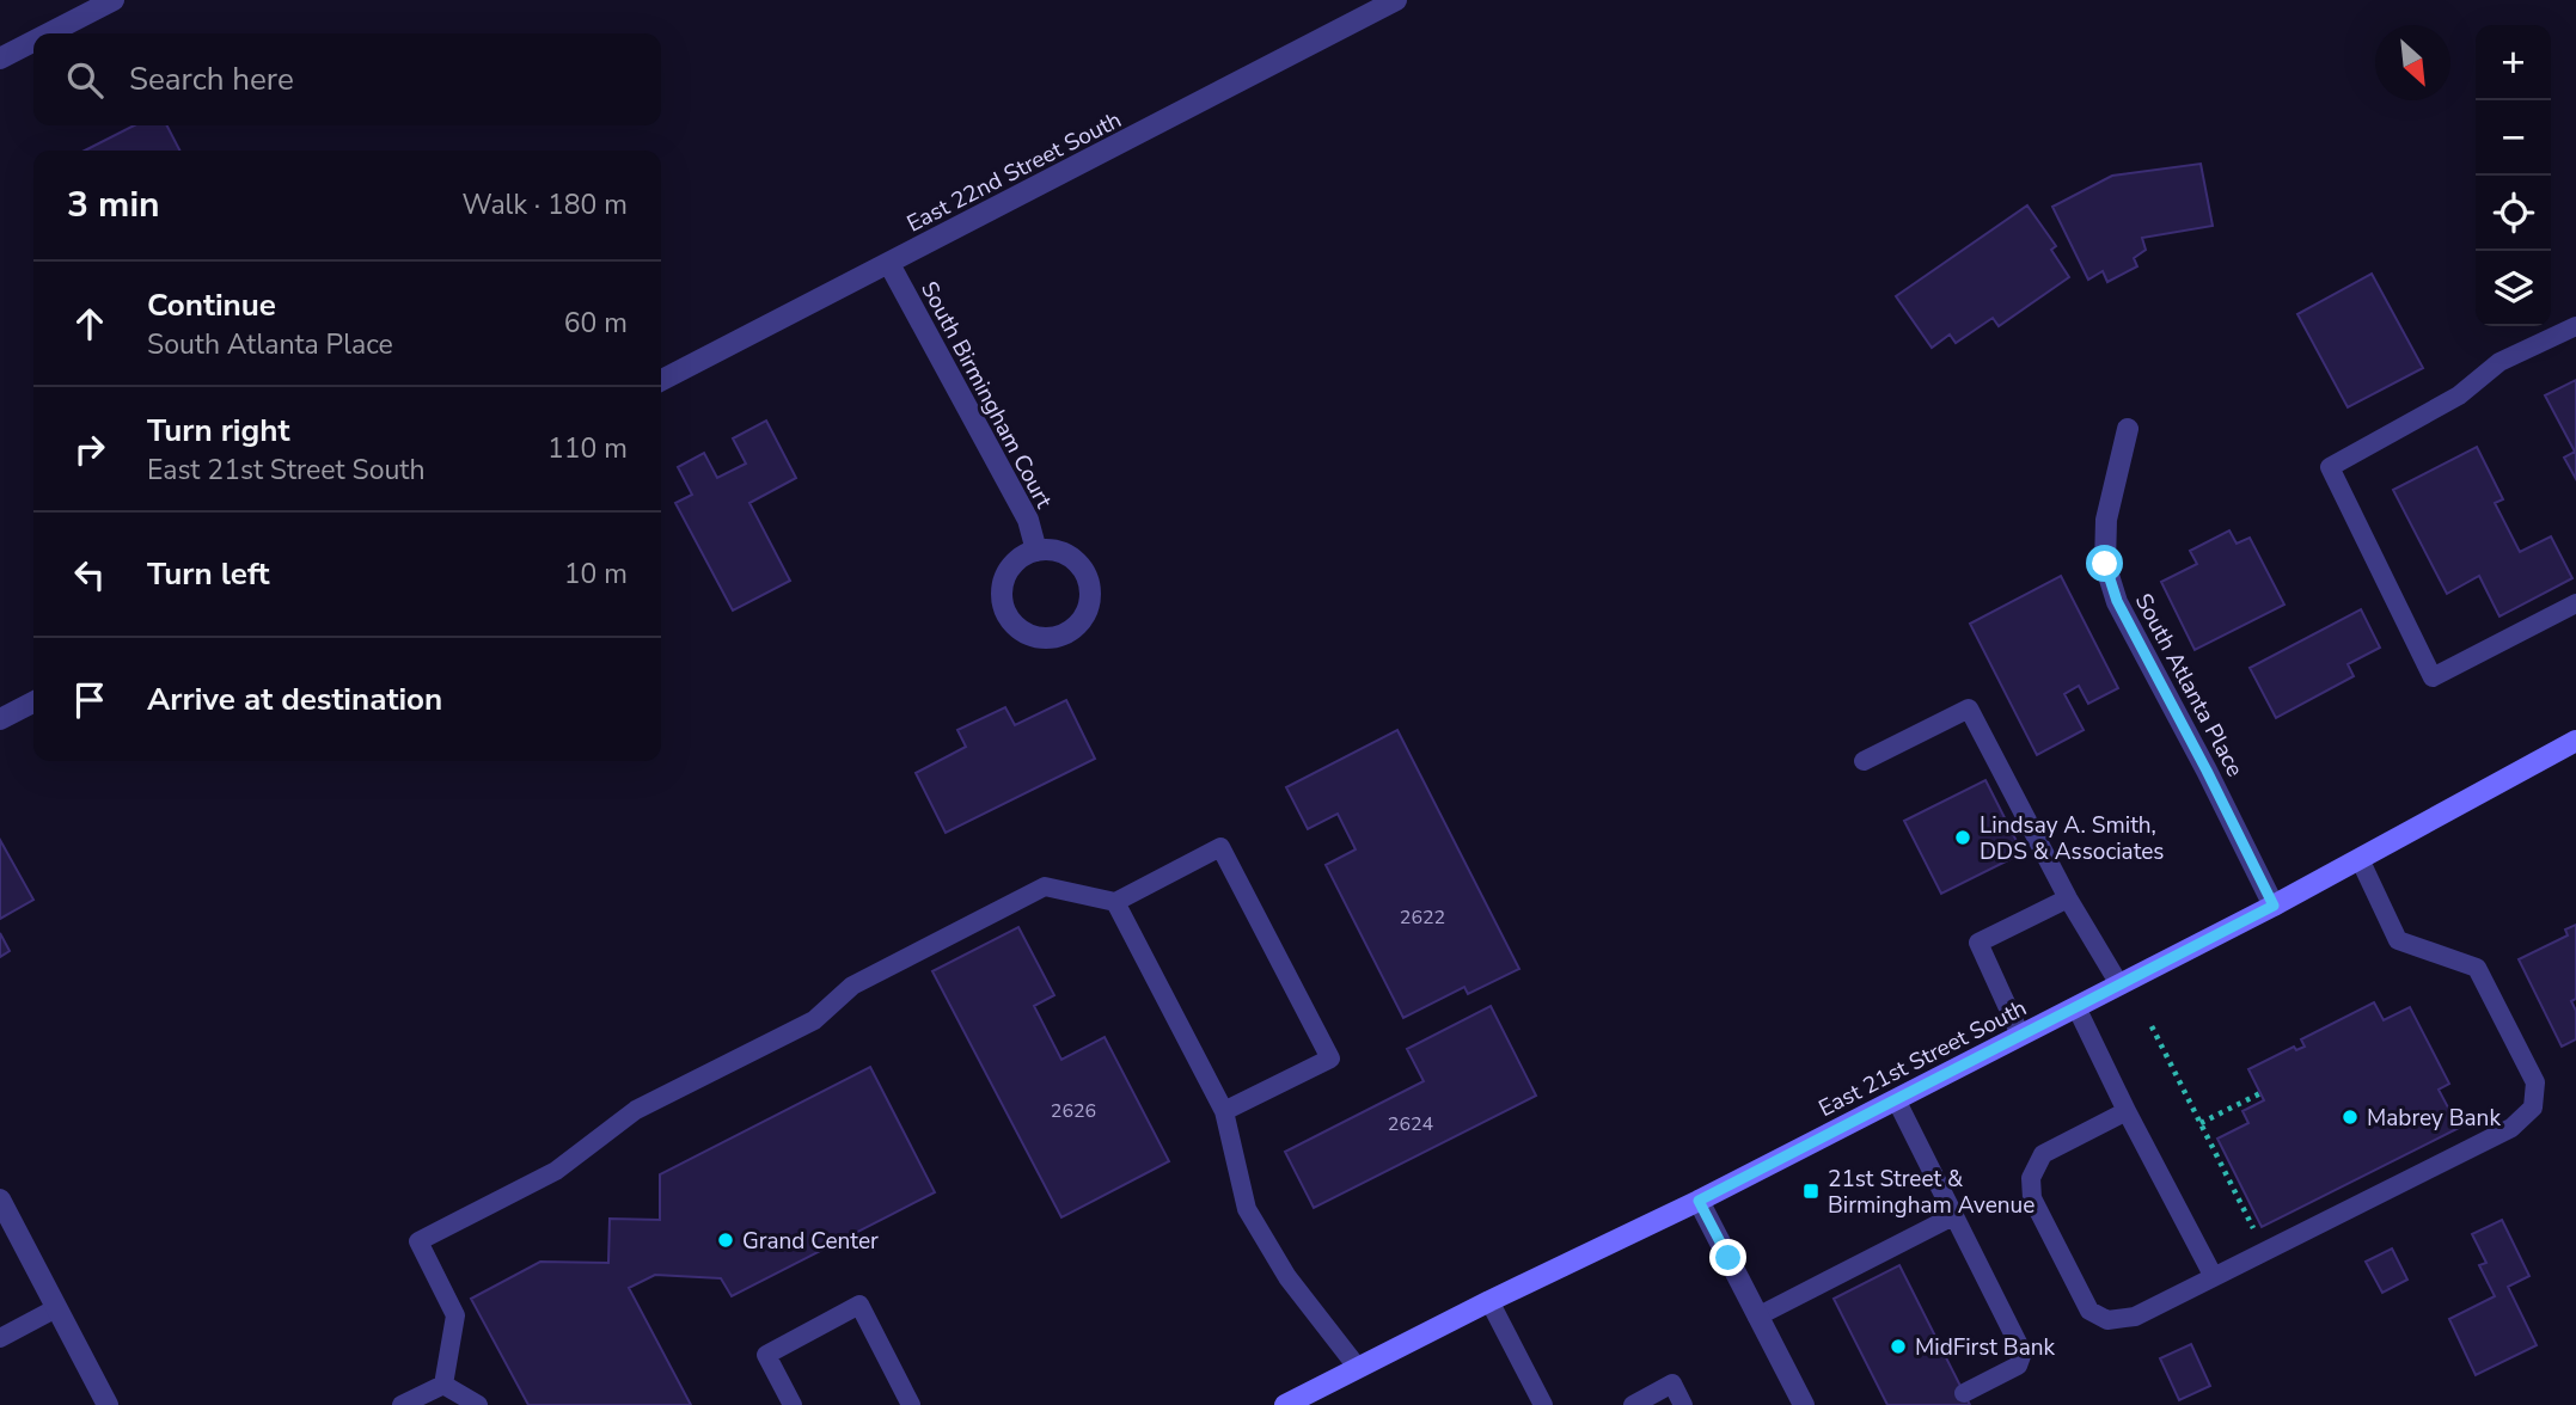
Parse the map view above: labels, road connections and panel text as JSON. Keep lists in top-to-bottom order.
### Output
{
  "streets": {
    "main road": ["East 21st Street South"],
    "street": ["East 22nd Street South", "South Birmingham Court", "South Atlanta Place"]
  },
  "crossings": [
    ["East 22nd Street South", "South Birmingham Court"],
    ["South Atlanta Place", "East 21st Street South"]
  ],
  "places": {
    "other": [
      "Lindsay A. Smith, DDS & Associates",
      "Mabrey Bank",
      "Grand Center",
      "MidFirst Bank"
    ],
    "transit": ["21st Street & Birmingham Avenue"]
  },
  "house_numbers": ["2622", "2626", "2624"],
  "north": "bottom right",
  "page": {
    "map_buttons": ["+", "−"],
    "search": "Search here",
    "heading": ["3 min", "Walk · 180 m"],
    "list": [
      ["Continue", "South Atlanta Place", "60 m"],
      ["Turn right", "East 21st Street South", "110 m"],
      ["Turn left", "10 m"],
      "Arrive at destination"
    ]
  }
}
